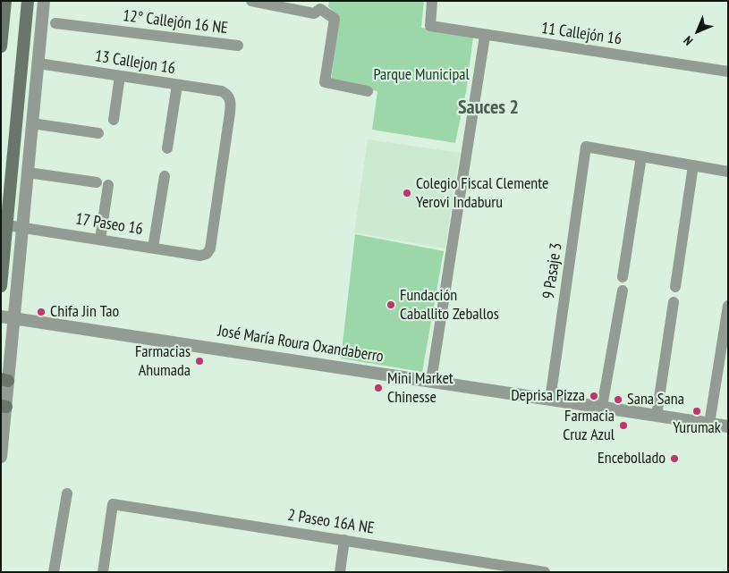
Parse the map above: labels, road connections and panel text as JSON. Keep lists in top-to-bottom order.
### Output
{
  "streets": {
    "street": [
      "12° Callejón 16 NE",
      "11 Callejón 16",
      "13 Callejon 16",
      "17 Paseo 16",
      "9 Pasaje 3",
      "José María Roura Oxandaberro",
      "2 Paseo 16A NE"
    ]
  },
  "crossings": [
    ["13 Callejon 16", "17 Paseo 16"],
    ["9 Pasaje 3", "José María Roura Oxandaberro"]
  ],
  "districts": ["Sauces 2"],
  "parks": ["Parque Municipal"],
  "places": [
    "Colegio Fiscal Clemente Yerovi Indaburu",
    "Fundación Caballito Zeballos",
    "Chifa Jin Tao",
    "Farmacias Ahumada",
    "Mini Market Chinesse",
    "Deprisa Pizza",
    "Sana Sana",
    "Yurumak",
    "Farmacia Cruz Azul",
    "Encebollado"
  ],
  "north": "bottom left"
}
